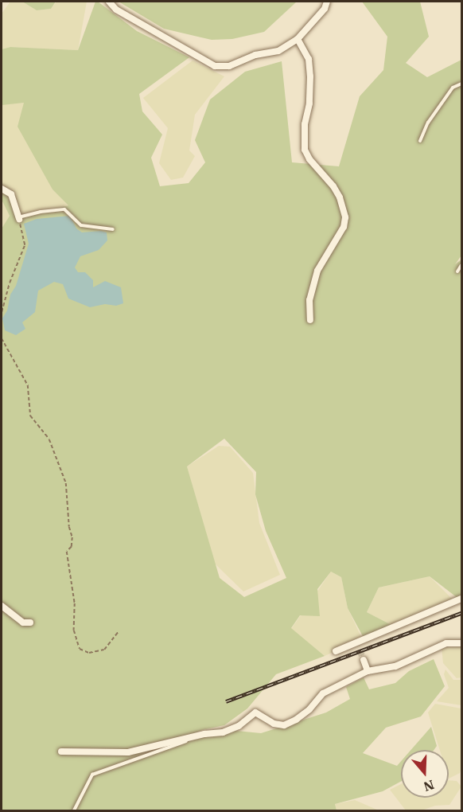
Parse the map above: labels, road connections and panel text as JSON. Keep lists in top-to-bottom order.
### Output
{
  "north": "bottom"
}
